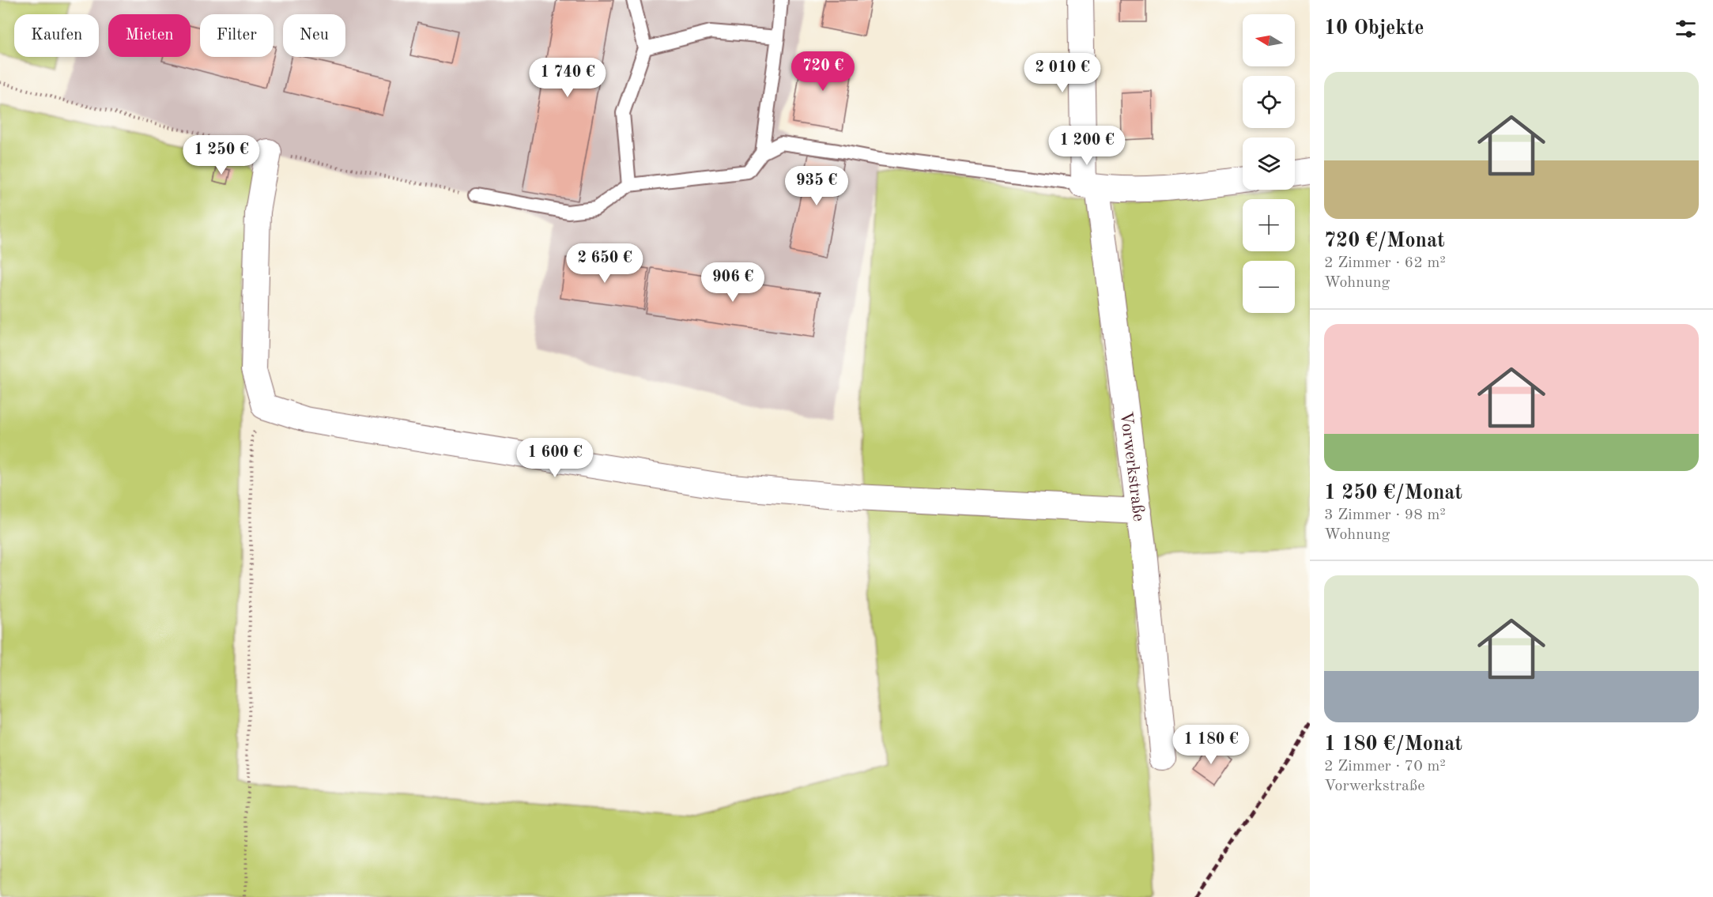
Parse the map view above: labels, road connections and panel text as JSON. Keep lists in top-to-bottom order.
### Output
{
  "streets": {
    "street": ["Vorwerkstraße"]
  },
  "north": "left",
  "page": {
    "heading": "10 Objekte",
    "map_buttons": ["+", "−"],
    "chip": [
      "Kaufen",
      "Mieten",
      "Filter",
      "Neu"
    ],
    "price": [
      "720 €",
      "2 010 €",
      "1 740 €",
      "1 200 €",
      "1 250 €",
      "935 €",
      "2 650 €",
      "906 €",
      "1 600 €",
      "1 180 €"
    ],
    "list": [
      {
        "name": "720 €/Monat",
        "note": "2 Zimmer · 62 m² · Wohnung"
      },
      {
        "name": "1 250 €/Monat",
        "note": "3 Zimmer · 98 m² · Wohnung"
      },
      {
        "name": "1 180 €/Monat",
        "note": "2 Zimmer · 70 m² · Vorwerkstraße"
      }
    ]
  }
}
